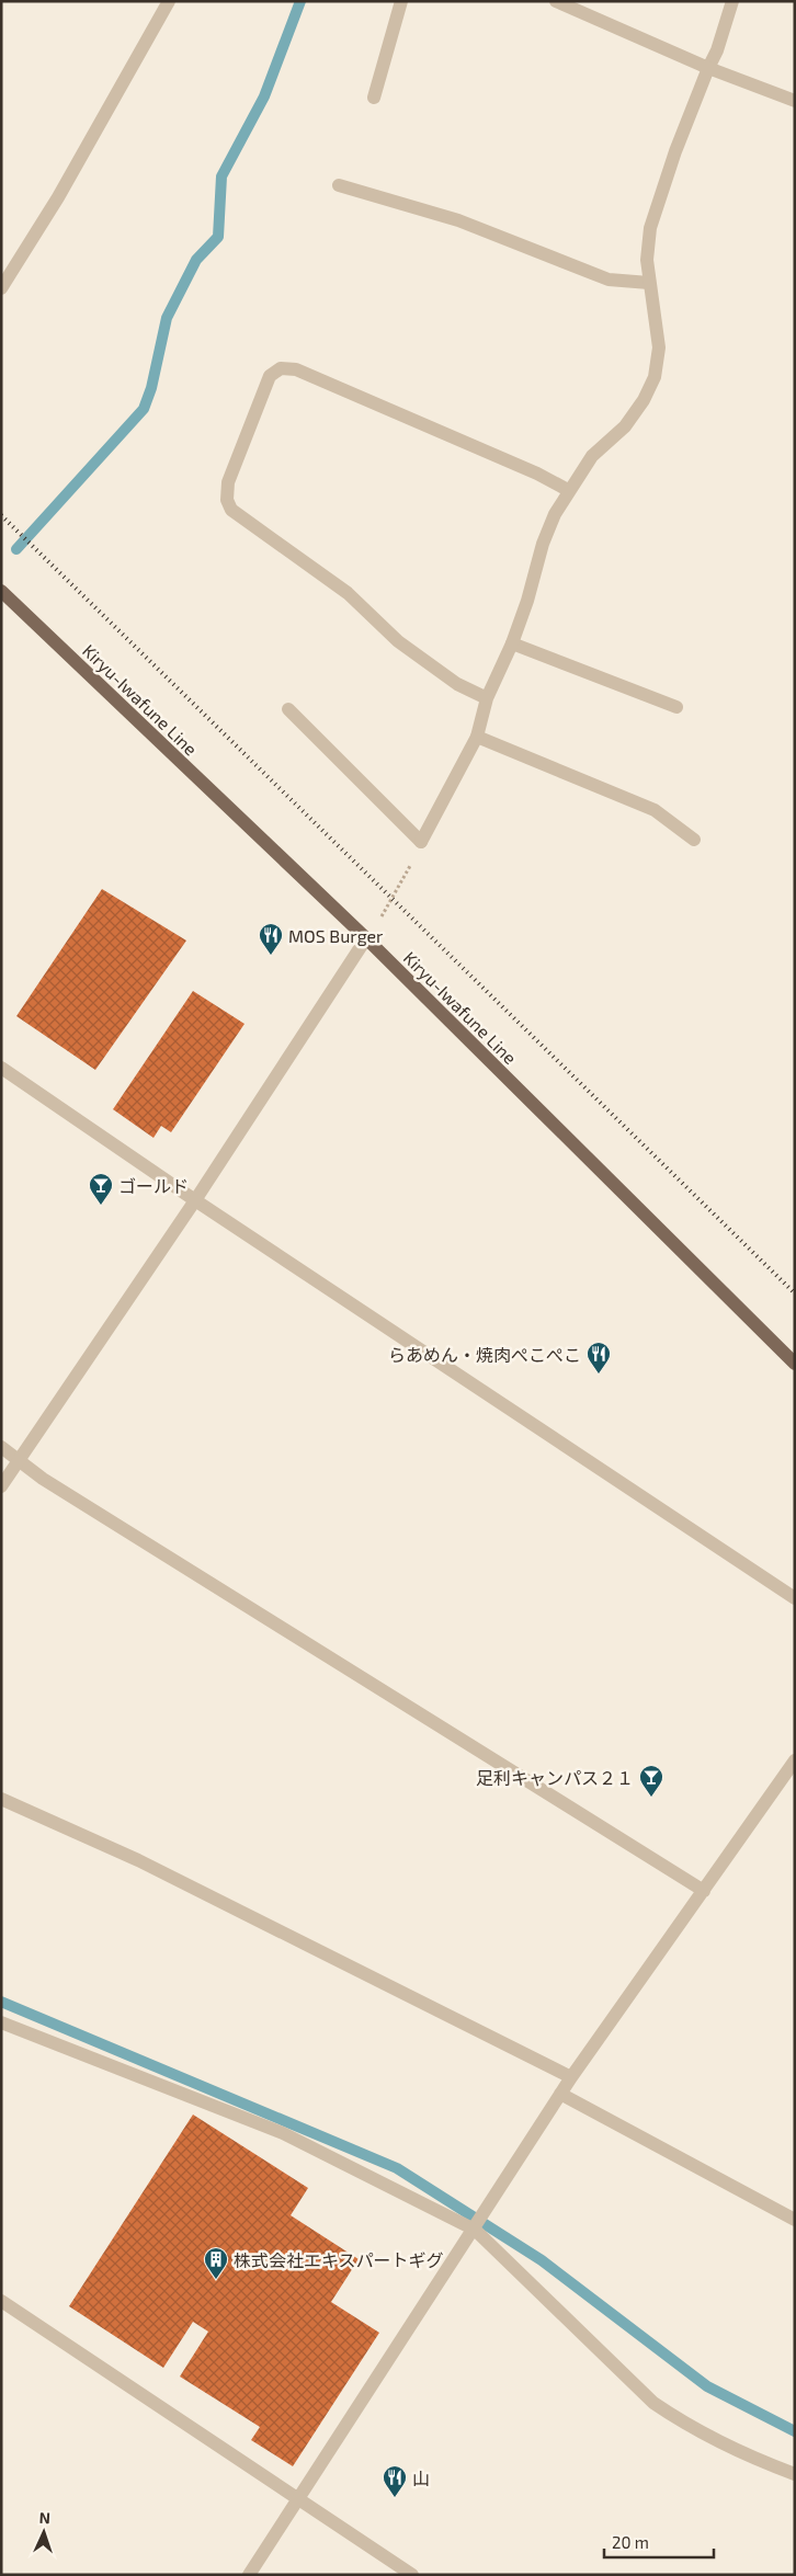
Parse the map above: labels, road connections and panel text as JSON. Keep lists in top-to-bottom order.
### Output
{
  "streets": {
    "main road": ["Kiryu-Iwafune Line"]
  },
  "places": {
    "restaurant": ["MOS Burger", "らあめん・焼肉ぺこぺこ", "山"],
    "bar": ["ゴールド", "足利キャンパス２１"],
    "building": ["株式会社エキスパートギグ"]
  },
  "scale_bar": "20 m",
  "north": "top"
}
